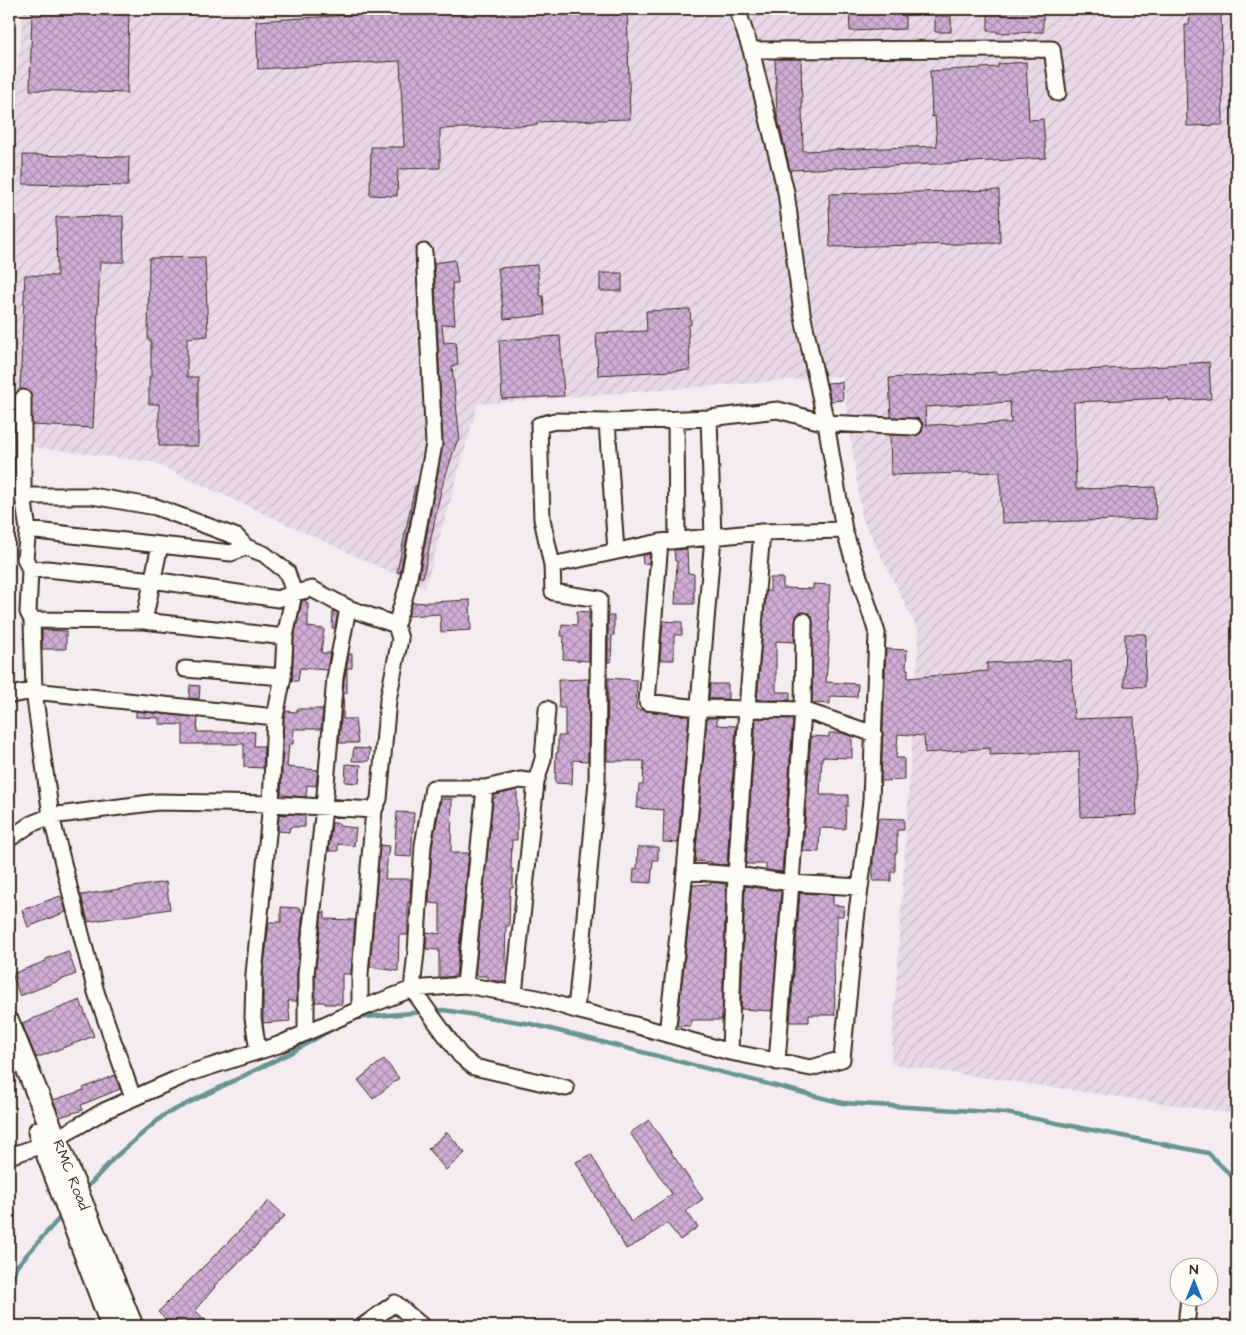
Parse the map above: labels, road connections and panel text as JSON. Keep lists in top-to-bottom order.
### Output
{
  "streets": {
    "street": ["RMC Road"]
  },
  "north": "top"
}
